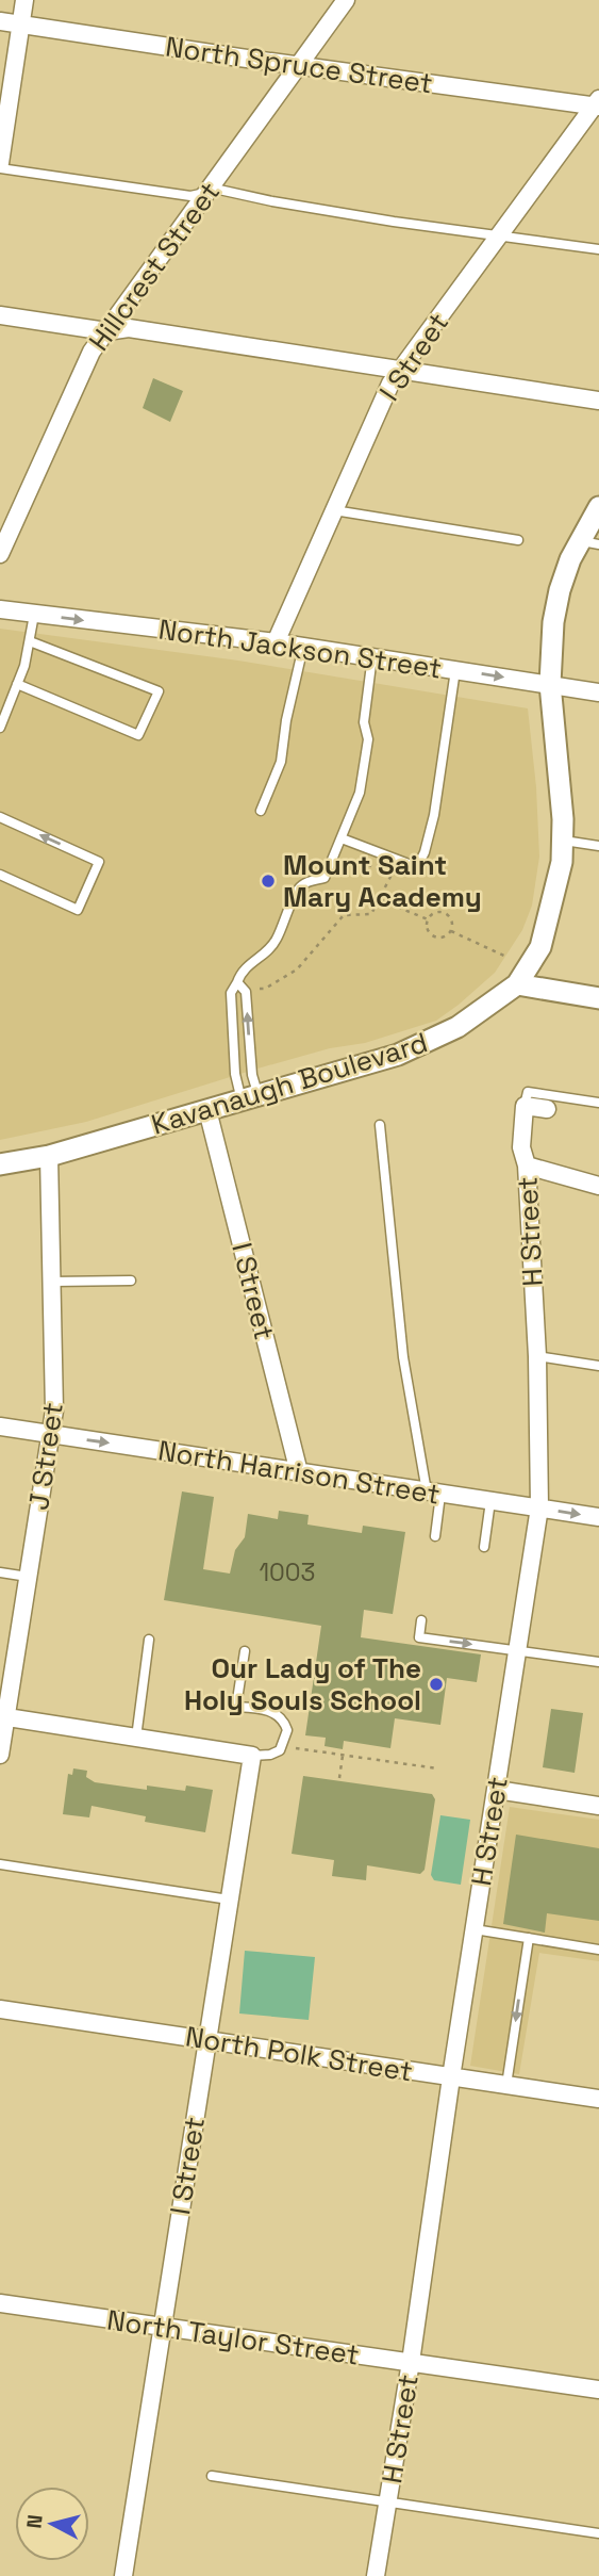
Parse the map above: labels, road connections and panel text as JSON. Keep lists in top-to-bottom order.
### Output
{
  "streets": {
    "street": [
      "North Spruce Street",
      "Hillcrest Street",
      "I Street",
      "North Jackson Street",
      "Kavanaugh Boulevard",
      "H Street",
      "J Street",
      "North Harrison Street",
      "North Polk Street",
      "North Taylor Street"
    ]
  },
  "crossings": [
    ["North Spruce Street", "Hillcrest Street"],
    ["North Spruce Street", "I Street"],
    ["I Street", "North Jackson Street"],
    ["I Street", "Kavanaugh Boulevard"],
    ["I Street", "North Harrison Street"],
    ["I Street", "North Polk Street"],
    ["I Street", "North Taylor Street"],
    ["North Jackson Street", "Kavanaugh Boulevard"],
    ["Kavanaugh Boulevard", "J Street"],
    ["H Street", "North Harrison Street"],
    ["H Street", "North Polk Street"],
    ["H Street", "North Taylor Street"],
    ["J Street", "North Harrison Street"]
  ],
  "one_way": ["North Jackson Street", "North Harrison Street"],
  "places": ["Mount Saint Mary Academy", "Our Lady of The Holy Souls School"],
  "house_numbers": ["1003"],
  "north": "left"
}
